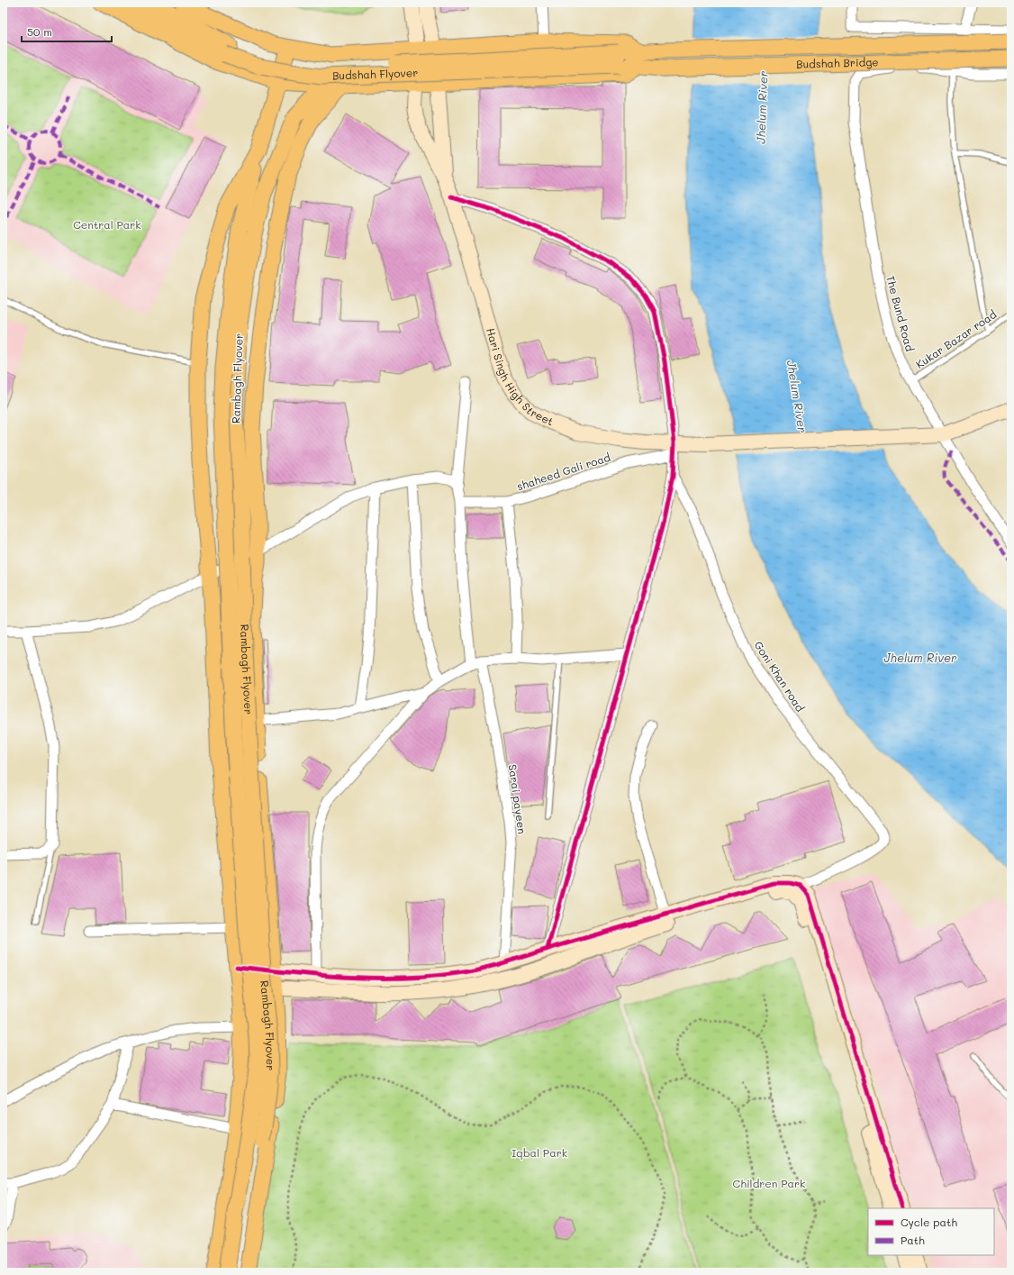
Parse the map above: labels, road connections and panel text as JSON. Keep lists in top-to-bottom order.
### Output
{
  "streets": {
    "main road": ["Budshah Bridge", "Budshah Flyover", "Rambagh Flyover"],
    "street": [
      "The Bund Road",
      "Hari Singh High Street",
      "shaheed Gali road",
      "Goni Khan road",
      "Sarai payeen"
    ],
    "lane": ["Kukar Bazar road"]
  },
  "crossings": [
    ["Budshah Bridge", "Budshah Flyover"],
    ["The Bund Road", "Kukar Bazar road"],
    ["The Bund Road", "Hari Singh High Street"],
    ["Hari Singh High Street", "shaheed Gali road"],
    ["shaheed Gali road", "Sarai payeen"]
  ],
  "water": ["Jhelum River"],
  "parks": ["Central Park", "Iqbal Park", "Children Park"],
  "legend": ["Cycle path", "Path"],
  "scale_bar": "50 m"
}
